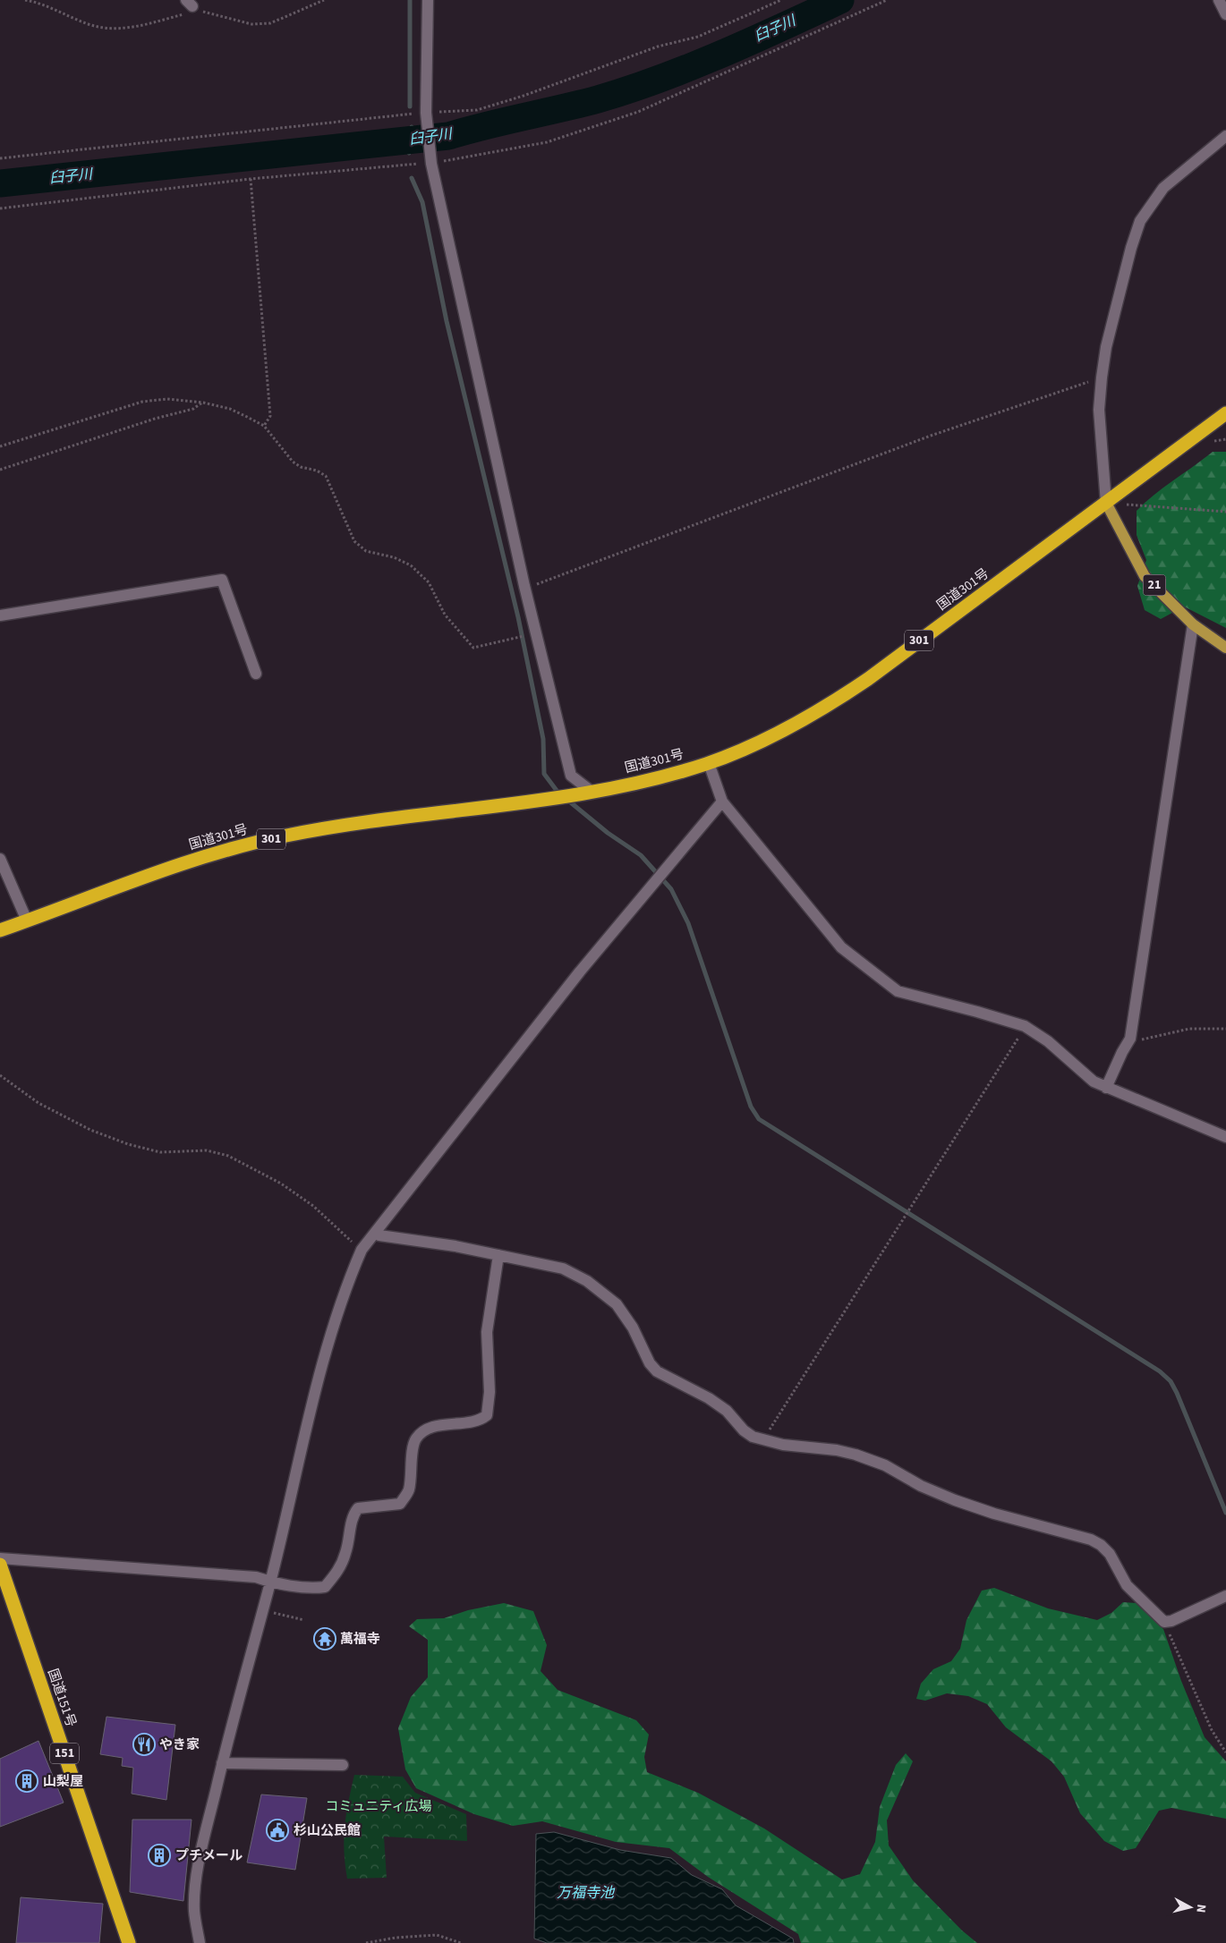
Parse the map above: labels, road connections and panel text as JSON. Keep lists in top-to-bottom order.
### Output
{
  "streets": {
    "highway": [
      "国道301号",
      "301",
      "国道151号",
      "151"
    ],
    "main road": ["21"]
  },
  "crossings": [
    ["21", "国道301号"]
  ],
  "water": ["臼子川", "万福寺池"],
  "parks": ["コミュニティ広場"],
  "places": {
    "temple": ["萬福寺"],
    "restaurant": ["やき家"],
    "building": ["山梨屋", "プチメール"],
    "public building": ["杉山公民館"]
  },
  "north": "right"
}
